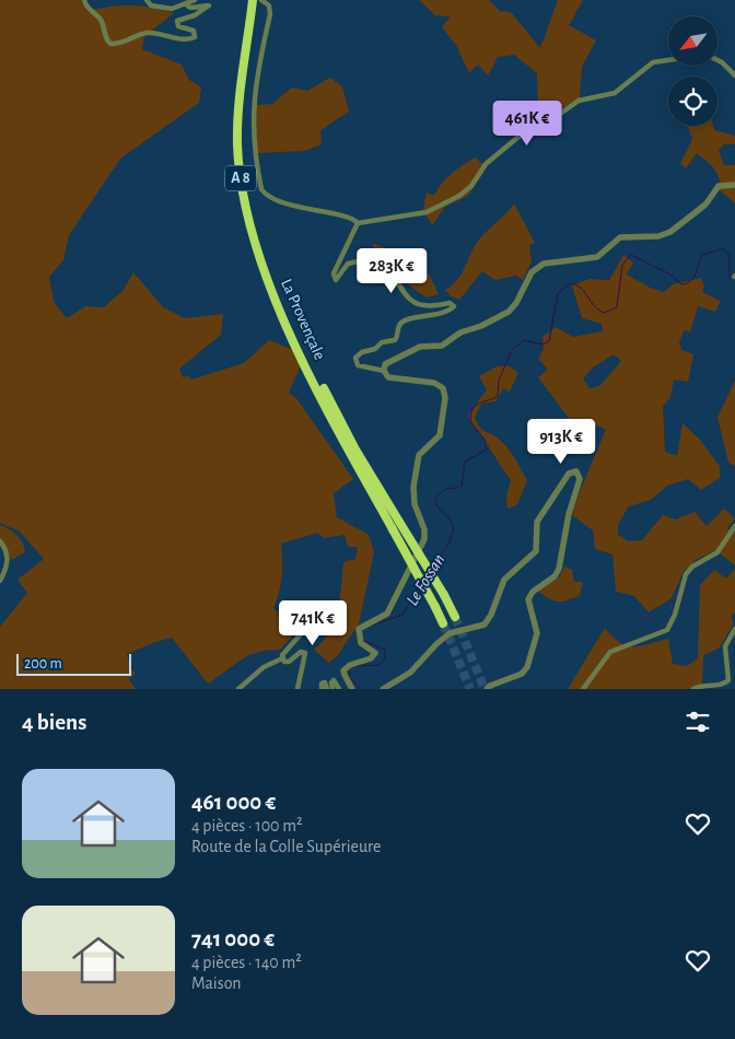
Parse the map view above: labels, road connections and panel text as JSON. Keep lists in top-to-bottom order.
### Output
{
  "streets": {
    "highway": ["A 8", "La Provençale"]
  },
  "water": ["Le Fossan"],
  "scale_bar": "200 m",
  "north": "bottom left",
  "page": {
    "price": [
      "461K €",
      "283K €",
      "913K €",
      "741K €"
    ],
    "scale": "200 m",
    "heading": "4 biens",
    "list": [
      {
        "name": "461 000 €",
        "note": "4 pièces · 100 m² · Route de la Colle Supérieure"
      },
      {
        "name": "741 000 €",
        "note": "4 pièces · 140 m² · Maison"
      }
    ]
  }
}
